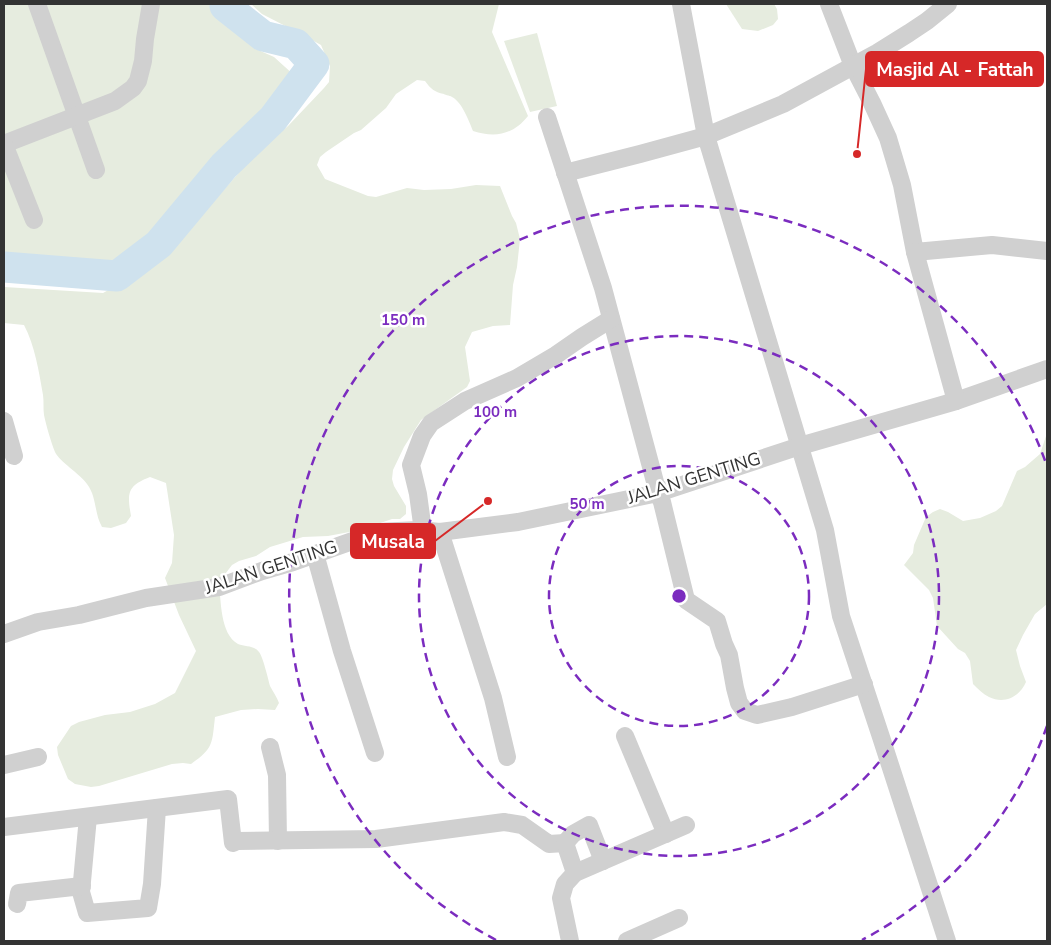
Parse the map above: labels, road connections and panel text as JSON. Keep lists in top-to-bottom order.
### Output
{
  "streets": {
    "street": ["JALAN GENTING"]
  },
  "places": ["Masjid Al - Fattah", "Musala"],
  "rings": ["150 m", "100 m", "50 m"]
}
